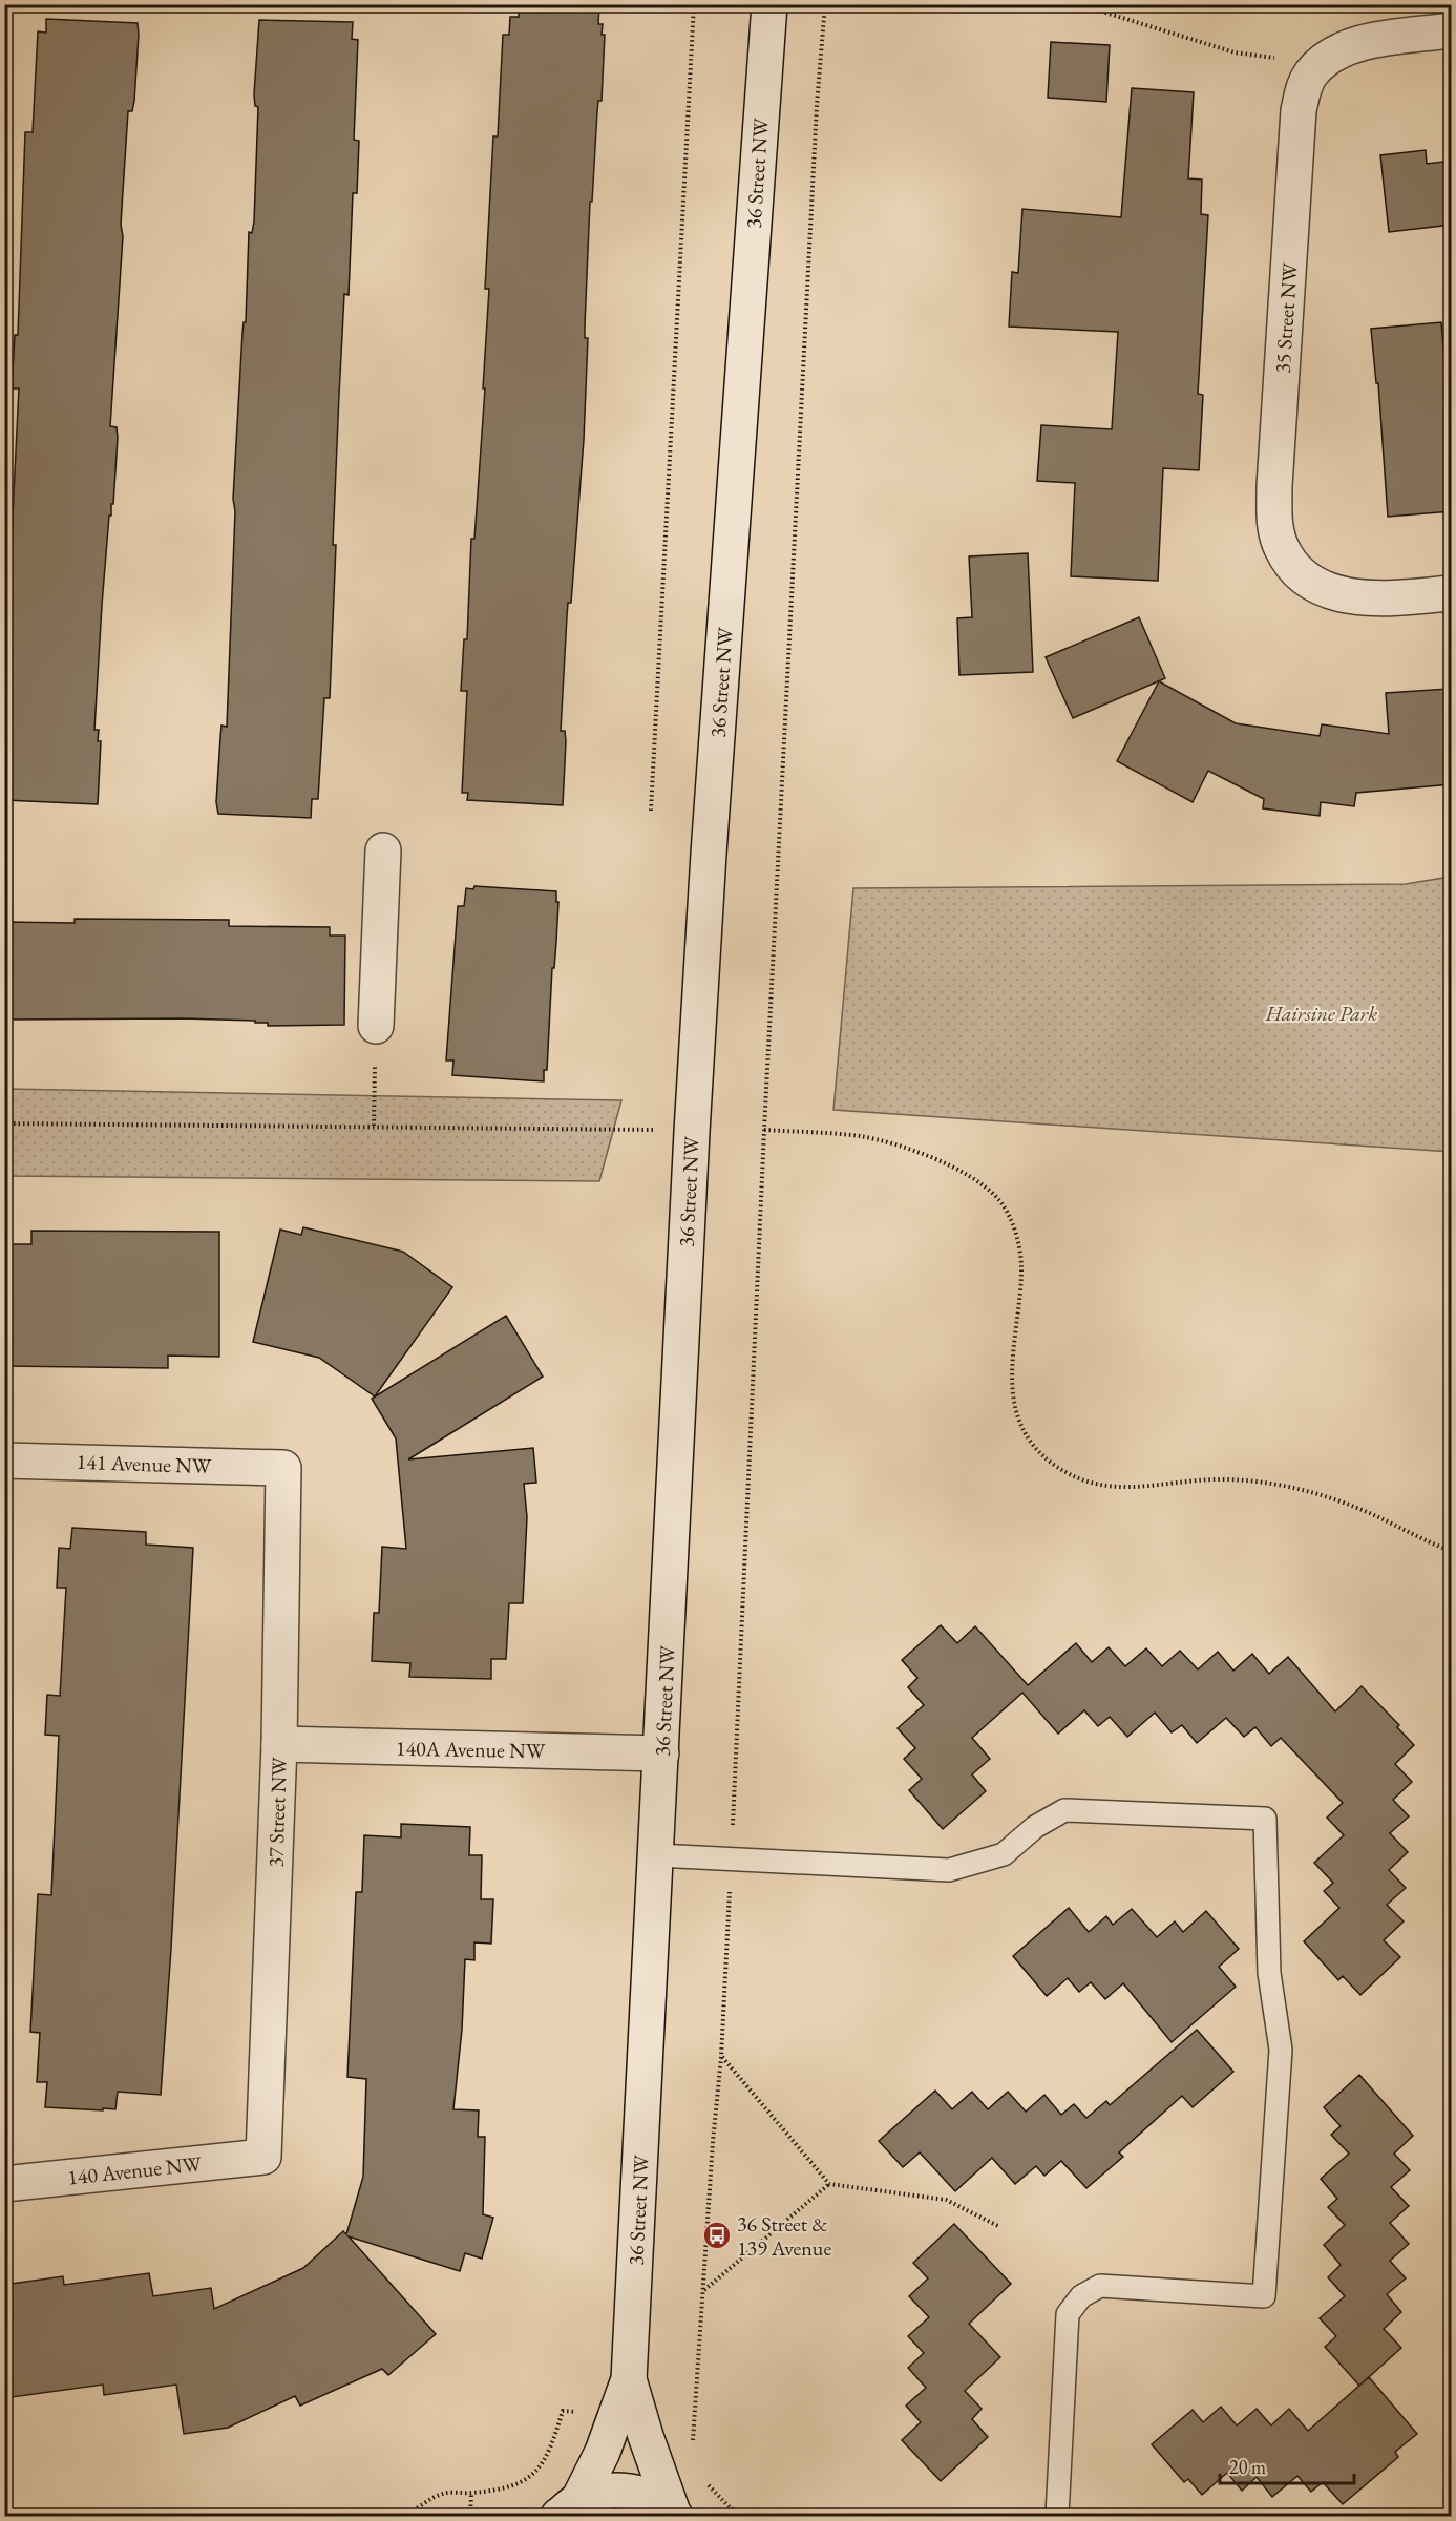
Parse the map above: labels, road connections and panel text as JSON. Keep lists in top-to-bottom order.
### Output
{
  "streets": {
    "street": [
      "36 Street NW",
      "35 Street NW",
      "141 Avenue NW",
      "140A Avenue NW",
      "37 Street NW",
      "140 Avenue NW"
    ]
  },
  "crossings": [
    ["36 Street NW", "140A Avenue NW"],
    ["141 Avenue NW", "37 Street NW"],
    ["140A Avenue NW", "37 Street NW"],
    ["37 Street NW", "140 Avenue NW"]
  ],
  "parks": ["Hairsine Park"],
  "places": {
    "bus stop": ["36 Street & 139 Avenue"]
  },
  "scale_bar": "20 m"
}
